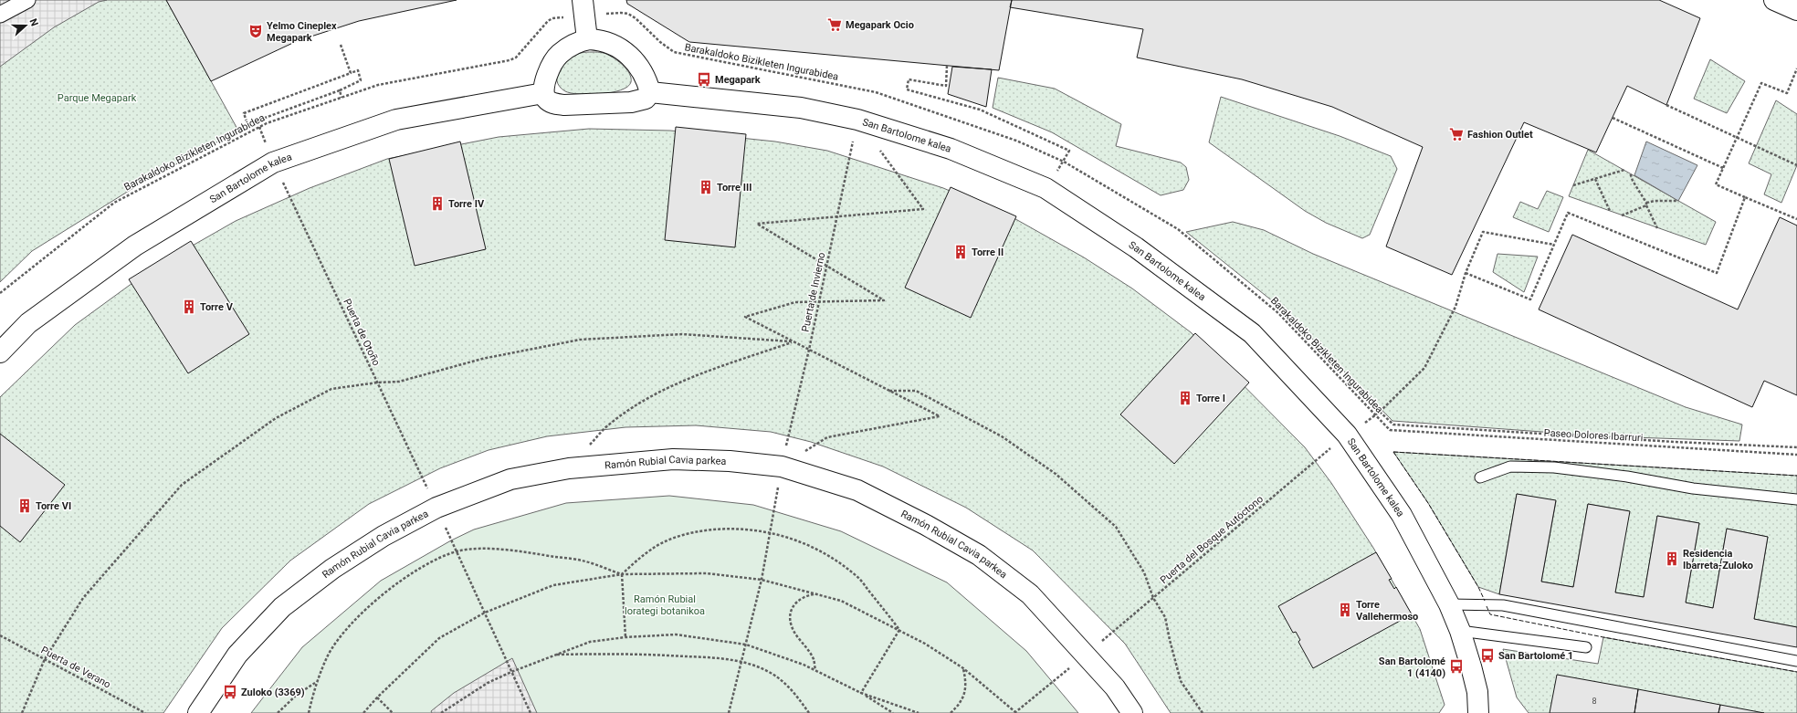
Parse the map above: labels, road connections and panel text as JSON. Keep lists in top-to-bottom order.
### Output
{
  "streets": {
    "street": ["San Bartolome kalea", "Ramón Rubial Cavia parkea"],
    "path": [
      "Barakaldoko Bizikleten Ingurabidea",
      "Puerta de Invierno",
      "Puerta de Otoño",
      "Paseo Dolores Ibarruri",
      "Puerta del Bosque Autóctono",
      "Puerta de Verano"
    ]
  },
  "crossings": [
    ["Barakaldoko Bizikleten Ingurabidea", "Paseo Dolores Ibarruri"],
    ["Barakaldoko Bizikleten Ingurabidea", "Puerta del Bosque Autóctono"],
    ["San Bartolome kalea", "Puerta de Invierno"],
    ["San Bartolome kalea", "Puerta de Otoño"],
    ["San Bartolome kalea", "Puerta del Bosque Autóctono"],
    ["Puerta de Invierno", "Ramón Rubial Cavia parkea"],
    ["Puerta de Otoño", "Ramón Rubial Cavia parkea"],
    ["Ramón Rubial Cavia parkea", "Puerta del Bosque Autóctono"]
  ],
  "parks": ["Parque Megapark", "Ramón Rubial lorategi botanikoa"],
  "places": {
    "supermarket": ["Megapark Ocio", "Fashion Outlet"],
    "theatre": ["Yelmo Cineplex Megapark"],
    "bus stop": [
      "Megapark",
      "San Bartolomé 1",
      "San Bartolomé 1 (4140)",
      "Zuloko (3369)"
    ],
    "building": [
      "Torre III",
      "Torre IV",
      "Torre II",
      "Torre V",
      "Torre I",
      "Torre VI",
      "Residencia Ibarreta-Zuloko",
      "Torre Vallehermoso"
    ]
  },
  "house_numbers": ["8"],
  "north": "right"
}
